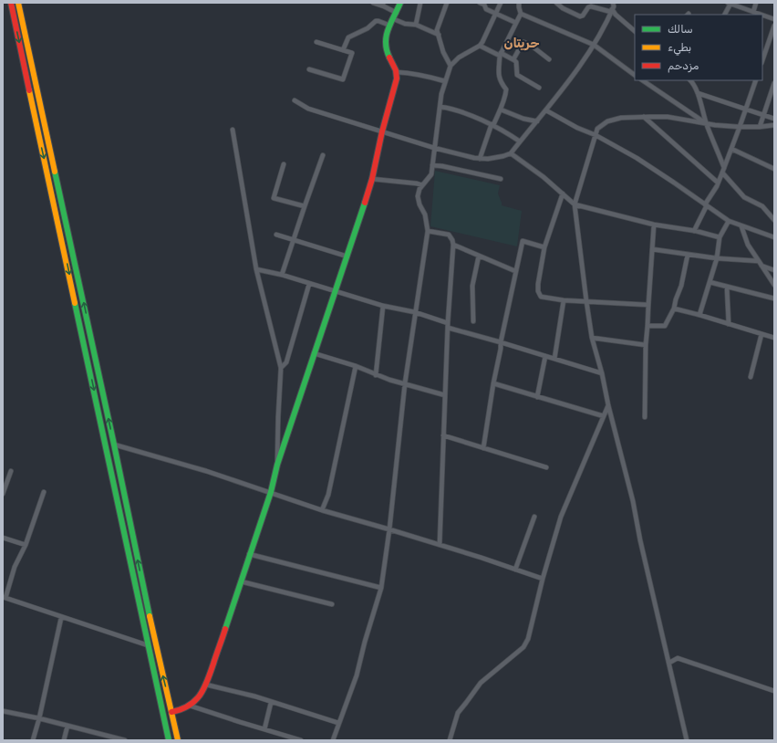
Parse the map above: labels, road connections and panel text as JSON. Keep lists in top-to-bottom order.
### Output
{
  "districts": ["حريتان"],
  "legend": ["سالك", "بطيء", "مزدحم"]
}
